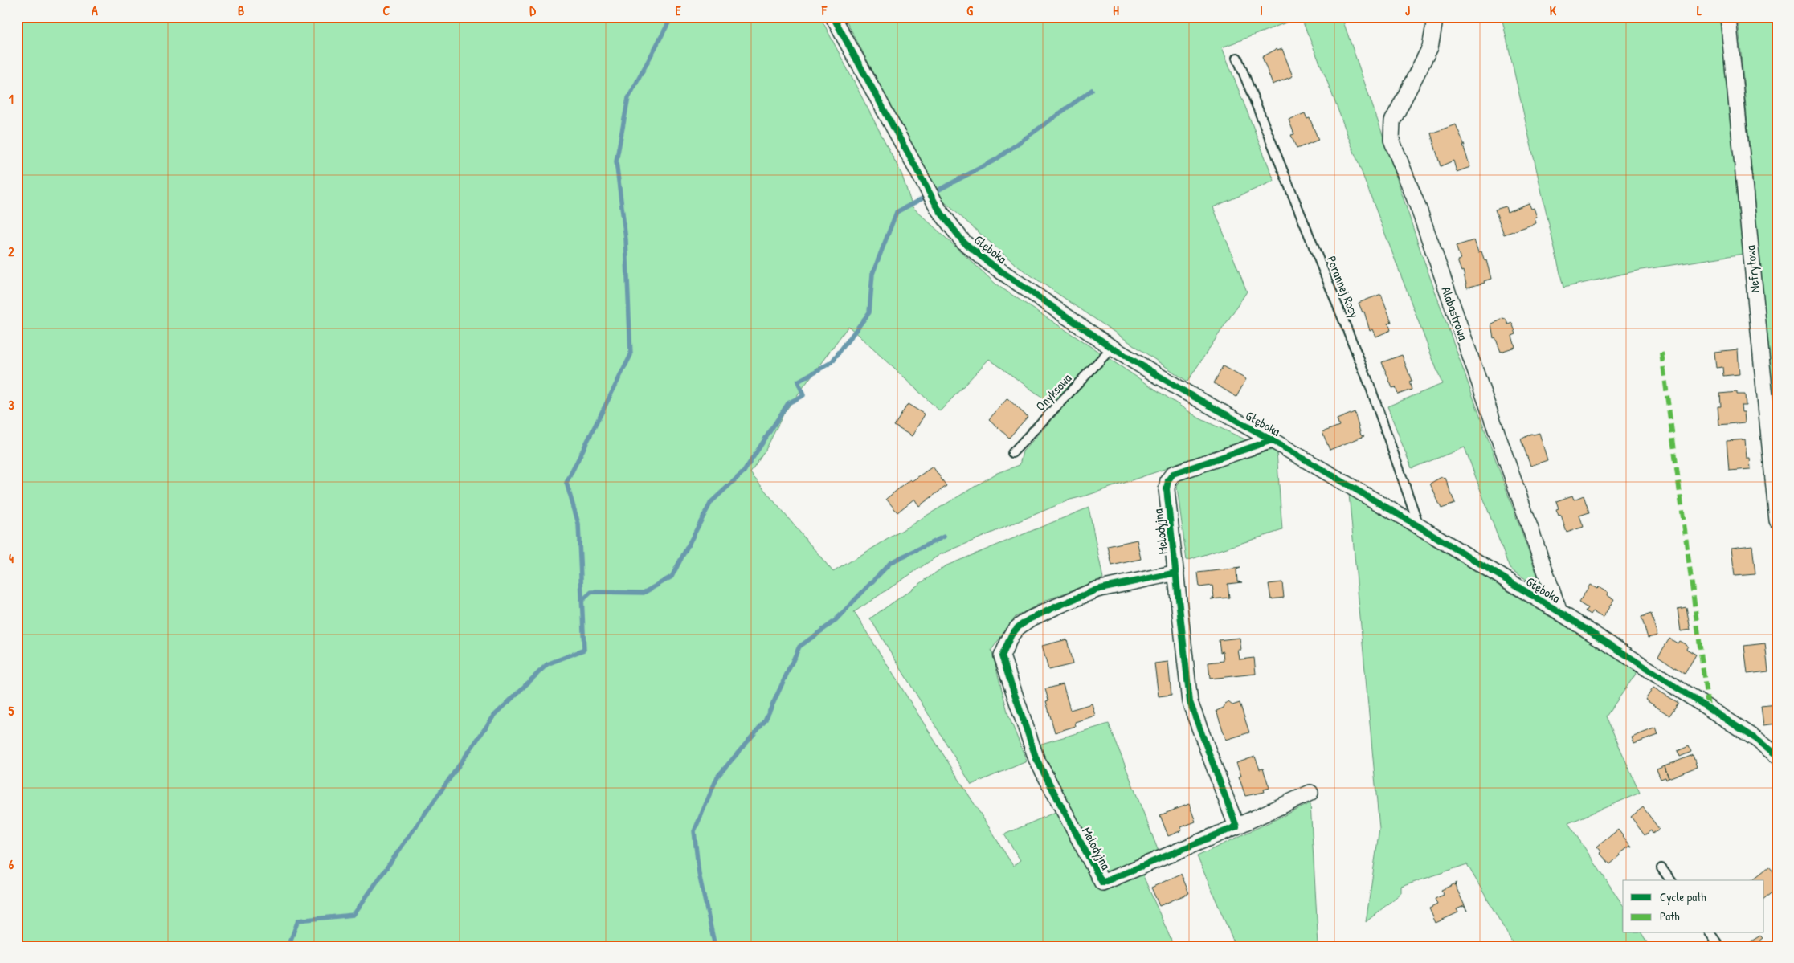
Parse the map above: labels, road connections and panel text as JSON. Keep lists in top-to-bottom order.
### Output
{
  "streets": {
    "street": [
      "Głęboka",
      "Nefrytowa",
      "Alabastrowa",
      "Melodyjna"
    ],
    "lane": ["Porannej Rosy", "Onyksowa"]
  },
  "crossings": [
    ["Głęboka", "Porannej Rosy"],
    ["Głęboka", "Alabastrowa"],
    ["Głęboka", "Onyksowa"],
    ["Głęboka", "Melodyjna"]
  ],
  "legend": ["Cycle path", "Path"],
  "grid": {
    "columns": [
      "A",
      "B",
      "C",
      "D",
      "E",
      "F",
      "G",
      "H",
      "I",
      "J",
      "K",
      "L"
    ],
    "rows": [
      "1",
      "2",
      "3",
      "4",
      "5",
      "6"
    ]
  }
}
